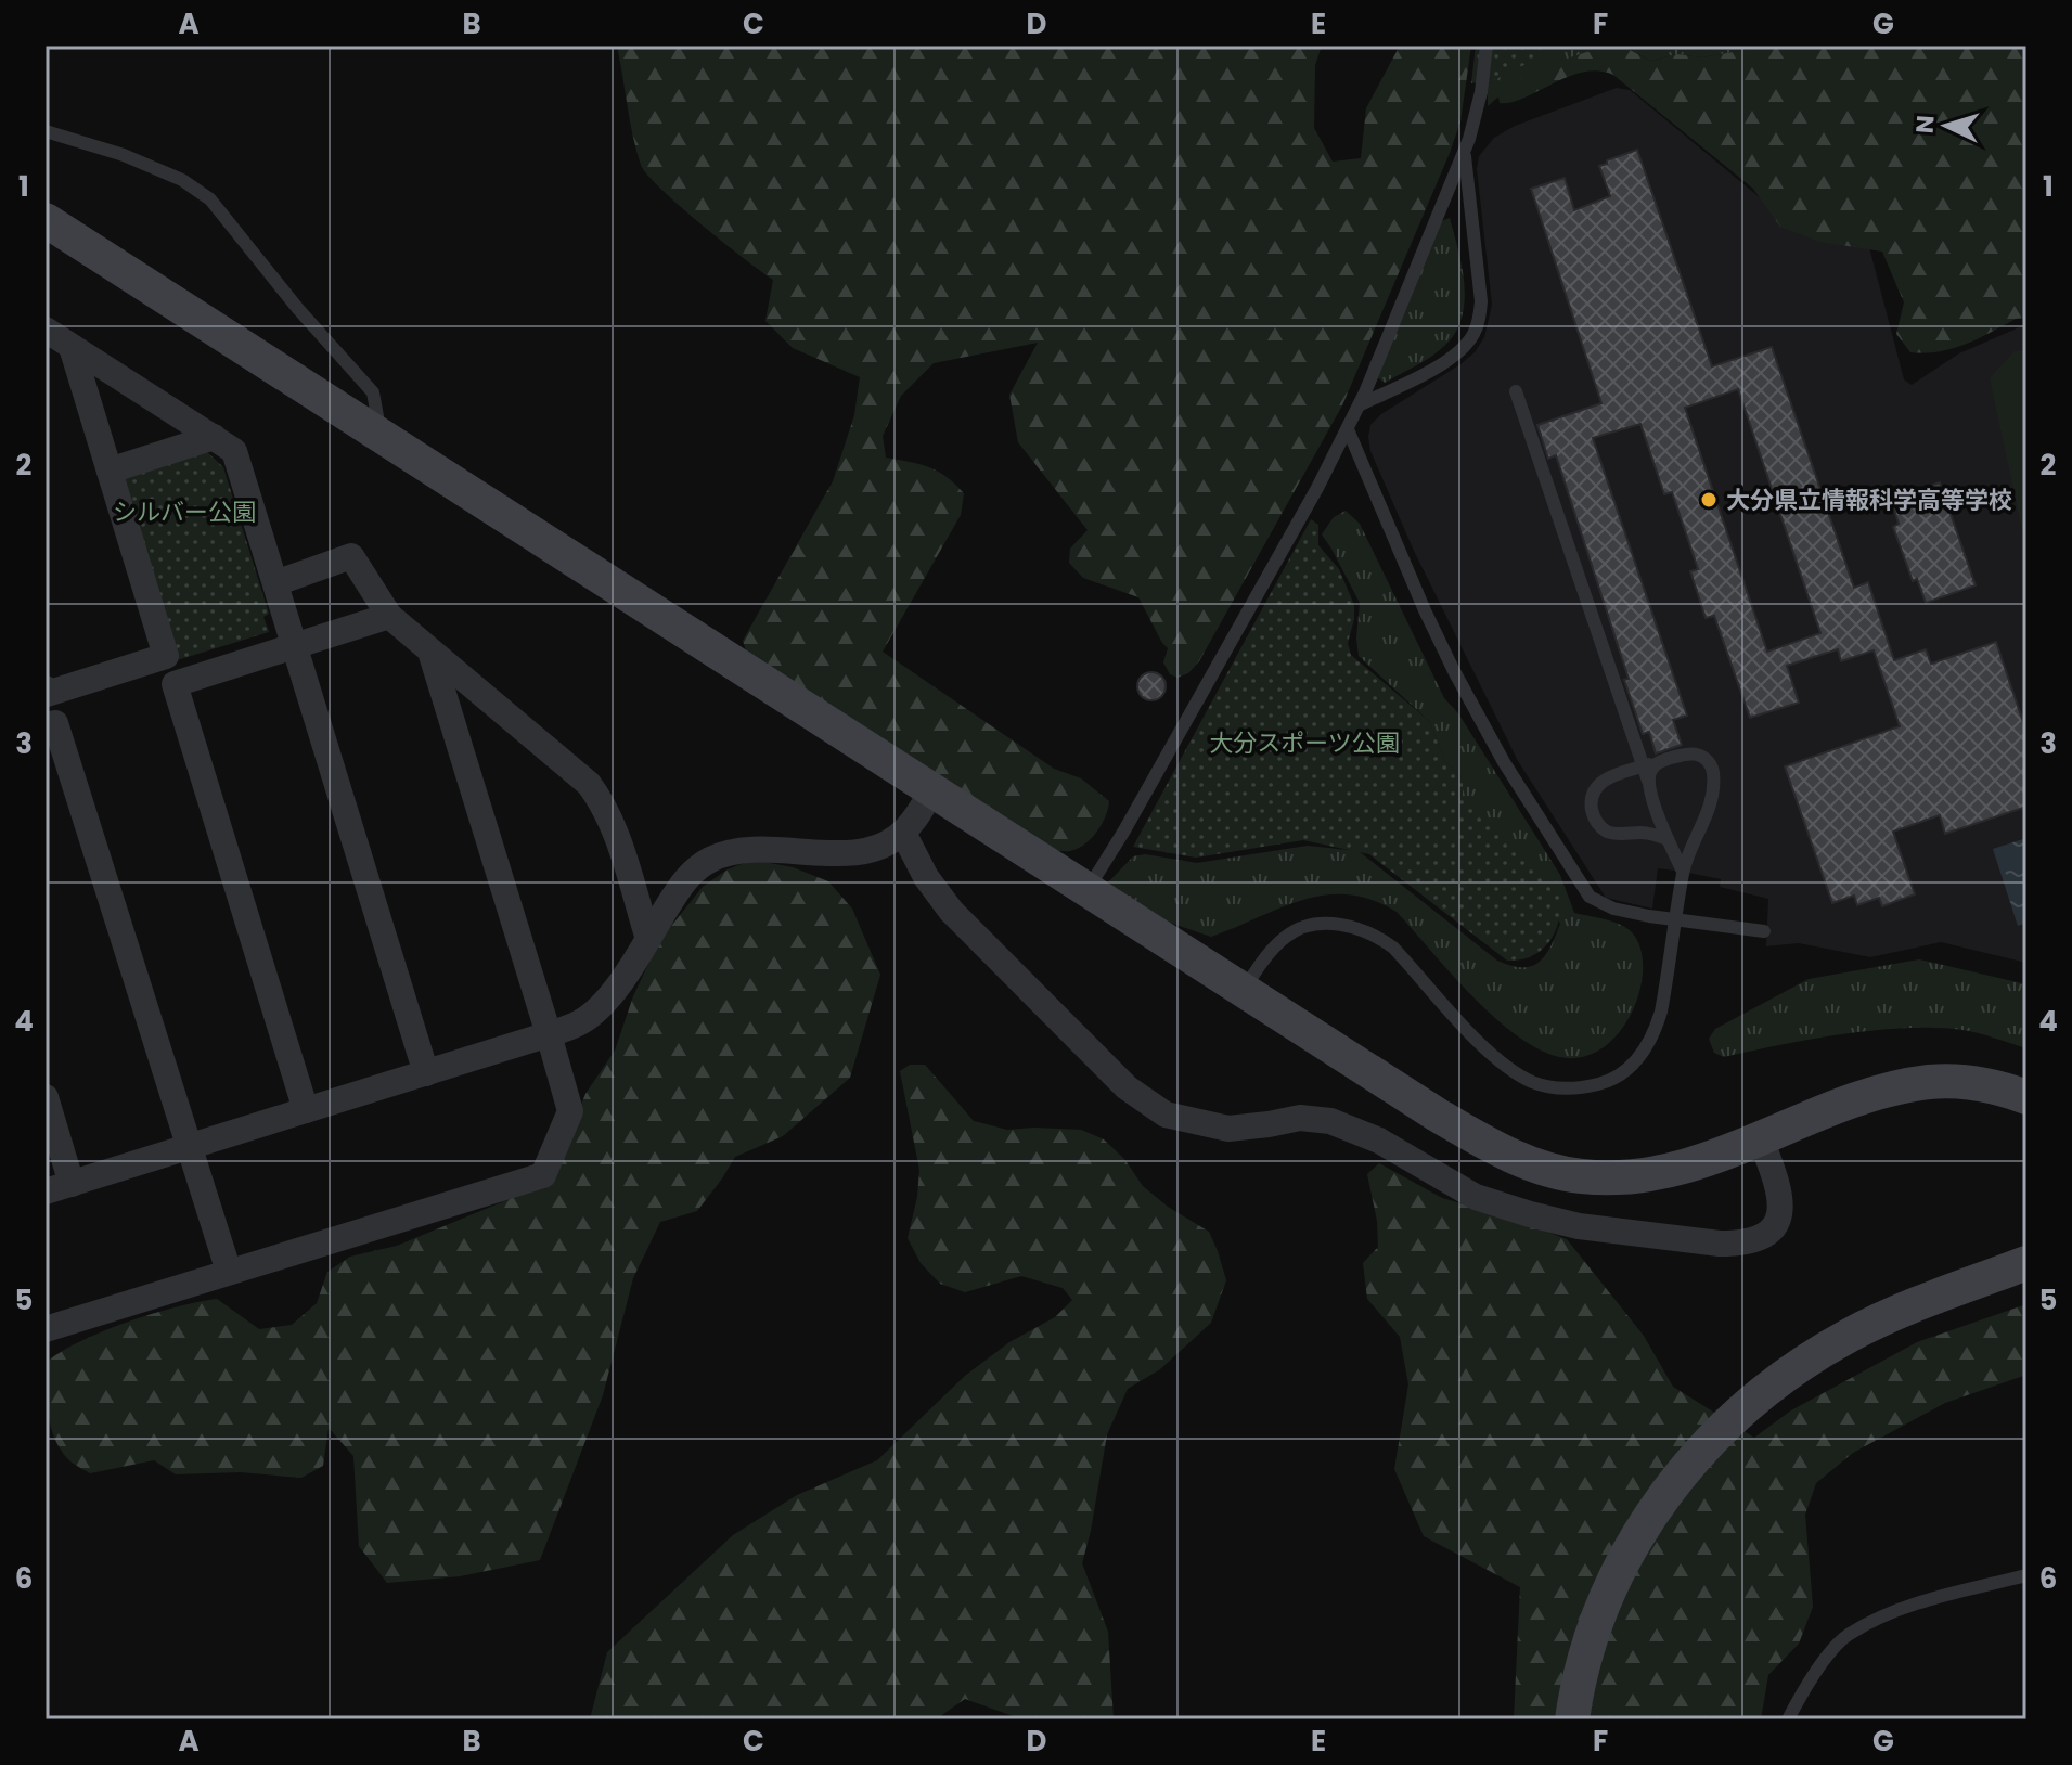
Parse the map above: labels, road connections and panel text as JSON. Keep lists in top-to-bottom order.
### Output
{
  "parks": ["シルバー公園", "大分スポーツ公園"],
  "places": ["大分県立情報科学高等学校"],
  "north": "left",
  "grid": {
    "columns": [
      "A",
      "B",
      "C",
      "D",
      "E",
      "F",
      "G"
    ],
    "rows": [
      "1",
      "2",
      "3",
      "4",
      "5",
      "6"
    ]
  }
}
